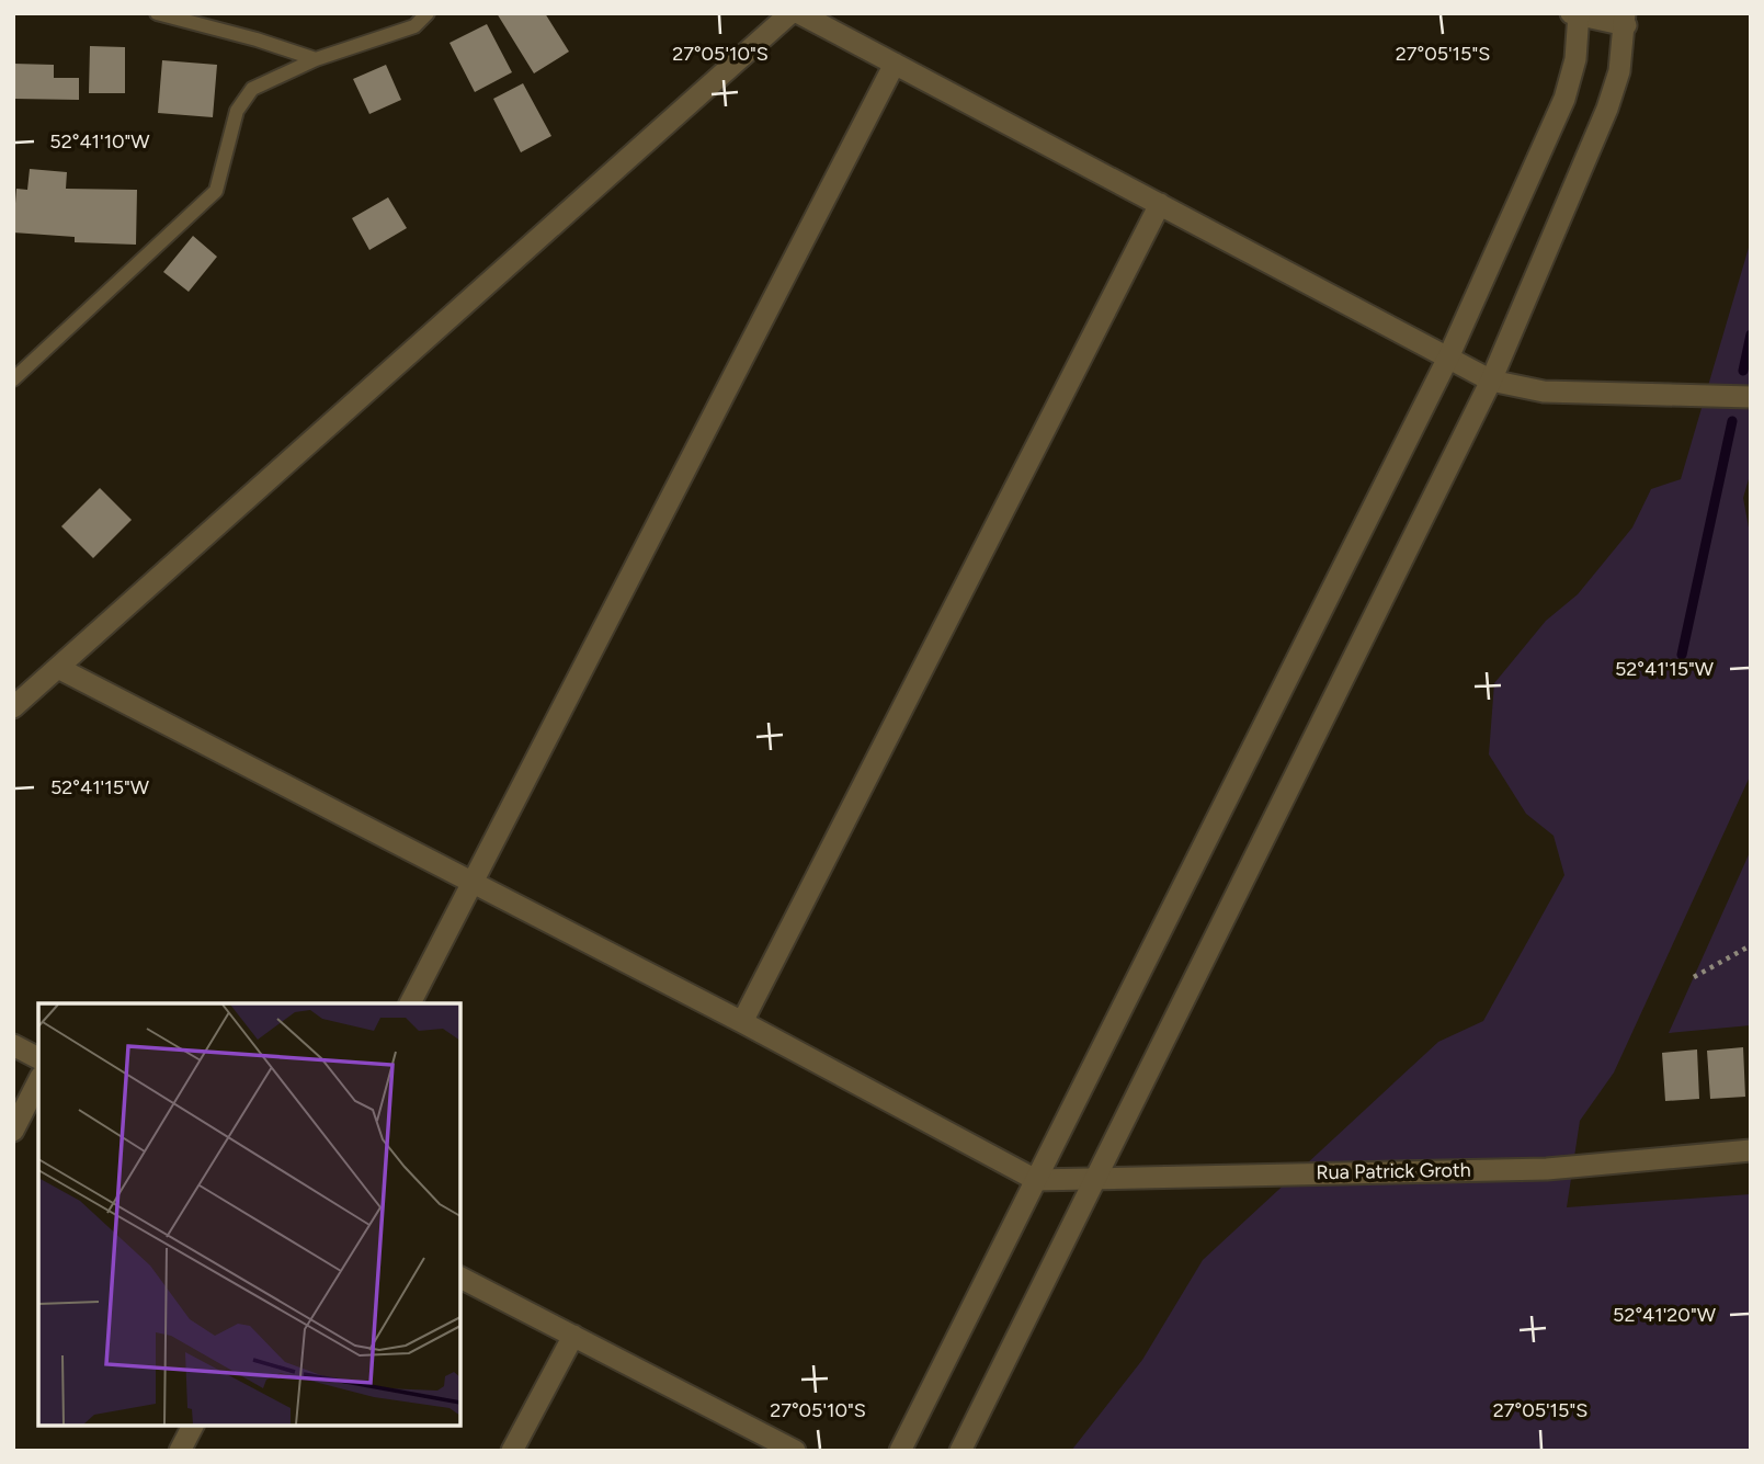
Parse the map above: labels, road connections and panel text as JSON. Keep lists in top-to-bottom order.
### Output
{
  "streets": {
    "street": ["Rua Patrick Groth"]
  },
  "coordinates": [
    "27°05'10\"S",
    "27°05'15\"S",
    "52°41'10\"W",
    "52°41'15\"W",
    "52°41'20\"W"
  ]
}
